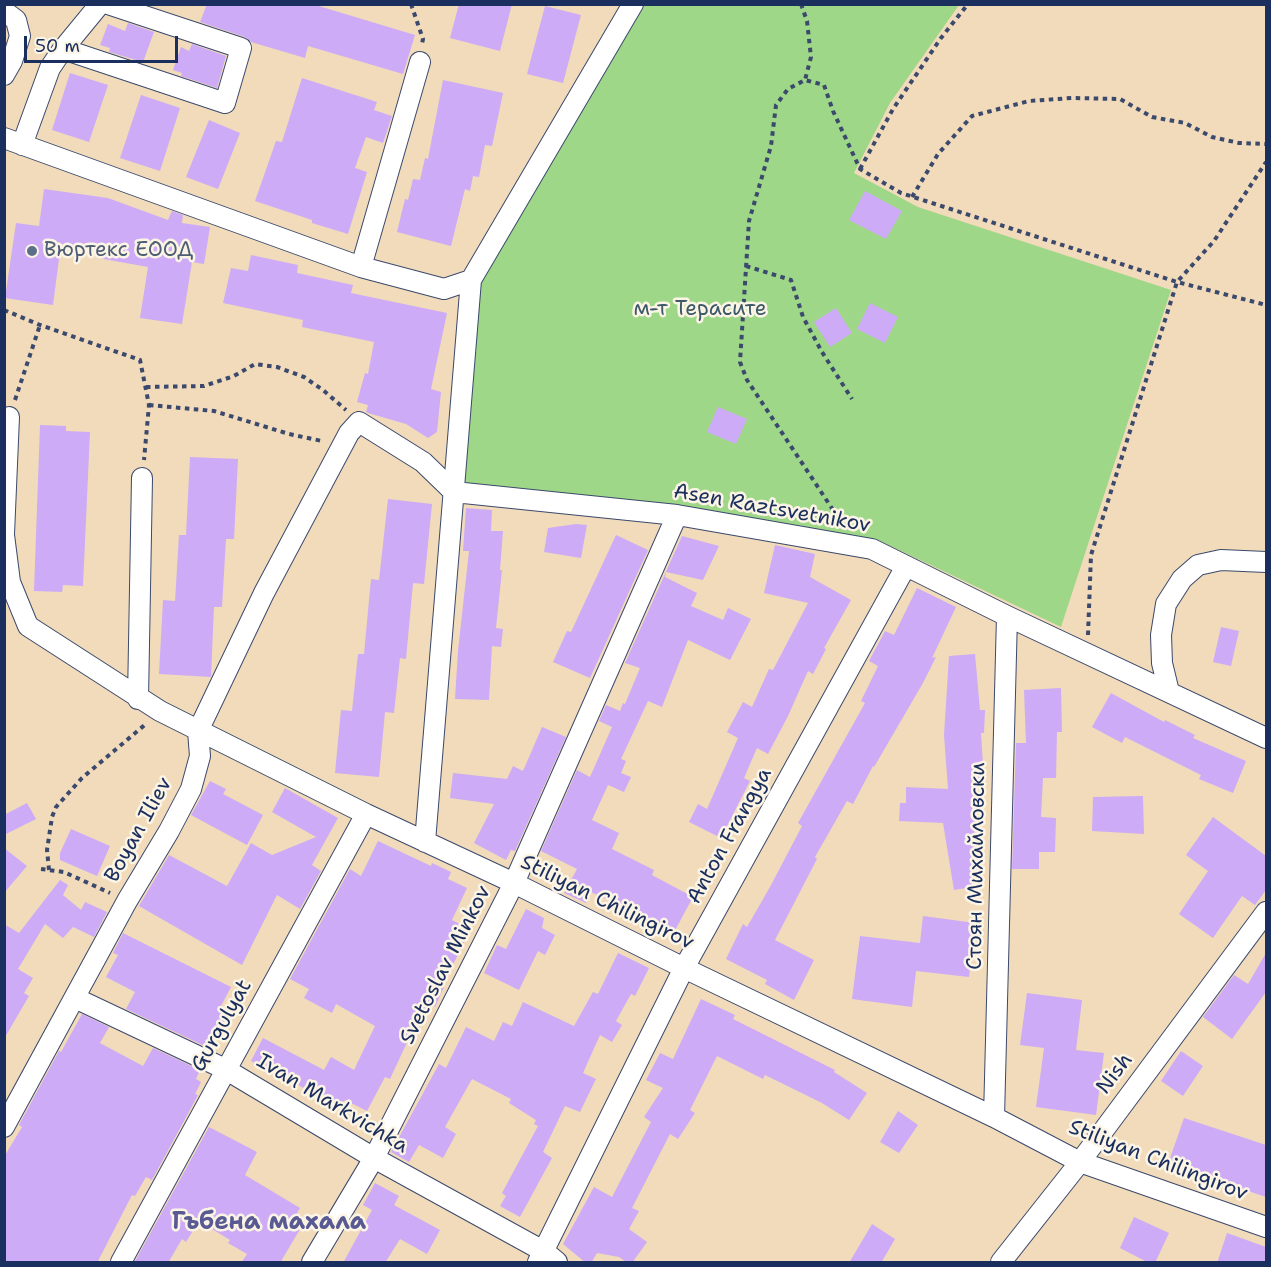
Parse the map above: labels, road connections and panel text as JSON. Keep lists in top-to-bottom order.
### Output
{
  "streets": {
    "street": [
      "Asen Raztsvetnikov",
      "Boyan Iliev",
      "Anton Frangya",
      "Стоян Михайловски",
      "Stiliyan Chilingirov",
      "Svetoslav Minkov",
      "Gurgulyat",
      "Nish",
      "Ivan Markvichka"
    ]
  },
  "crossings": [
    ["Asen Raztsvetnikov", "Anton Frangya"],
    ["Asen Raztsvetnikov", "Стоян Михайловски"],
    ["Asen Raztsvetnikov", "Svetoslav Minkov"],
    ["Boyan Iliev", "Stiliyan Chilingirov"],
    ["Boyan Iliev", "Ivan Markvichka"],
    ["Anton Frangya", "Stiliyan Chilingirov"],
    ["Anton Frangya", "Ivan Markvichka"],
    ["Стоян Михайловски", "Stiliyan Chilingirov"],
    ["Stiliyan Chilingirov", "Svetoslav Minkov"],
    ["Stiliyan Chilingirov", "Gurgulyat"],
    ["Stiliyan Chilingirov", "Nish"],
    ["Svetoslav Minkov", "Ivan Markvichka"],
    ["Gurgulyat", "Ivan Markvichka"]
  ],
  "districts": ["Гъбена махала"],
  "parks": ["м-т Терасите"],
  "places": ["Вюртекс ЕООД"],
  "scale_bar": "50 m"
}
